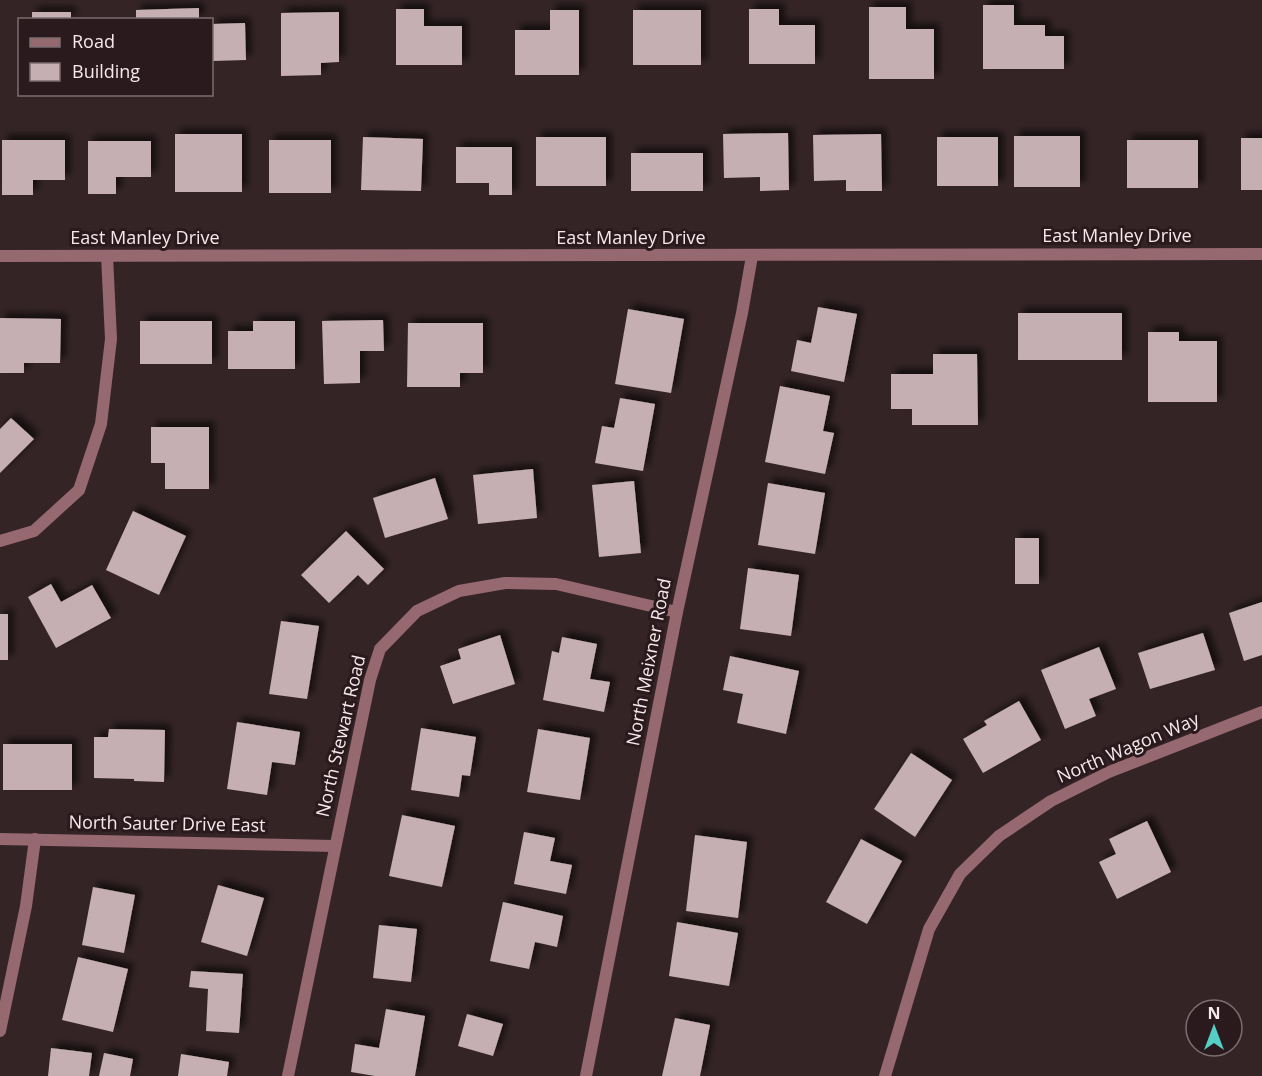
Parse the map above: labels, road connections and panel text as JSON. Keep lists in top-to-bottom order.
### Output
{
  "streets": {
    "street": [
      "East Manley Drive",
      "North Meixner Road",
      "North Stewart Road",
      "North Wagon Way",
      "North Sauter Drive East"
    ]
  },
  "crossings": [
    ["East Manley Drive", "North Meixner Road"],
    ["North Meixner Road", "North Stewart Road"],
    ["North Stewart Road", "North Sauter Drive East"]
  ],
  "legend": ["Road", "Building"],
  "north": "top"
}
